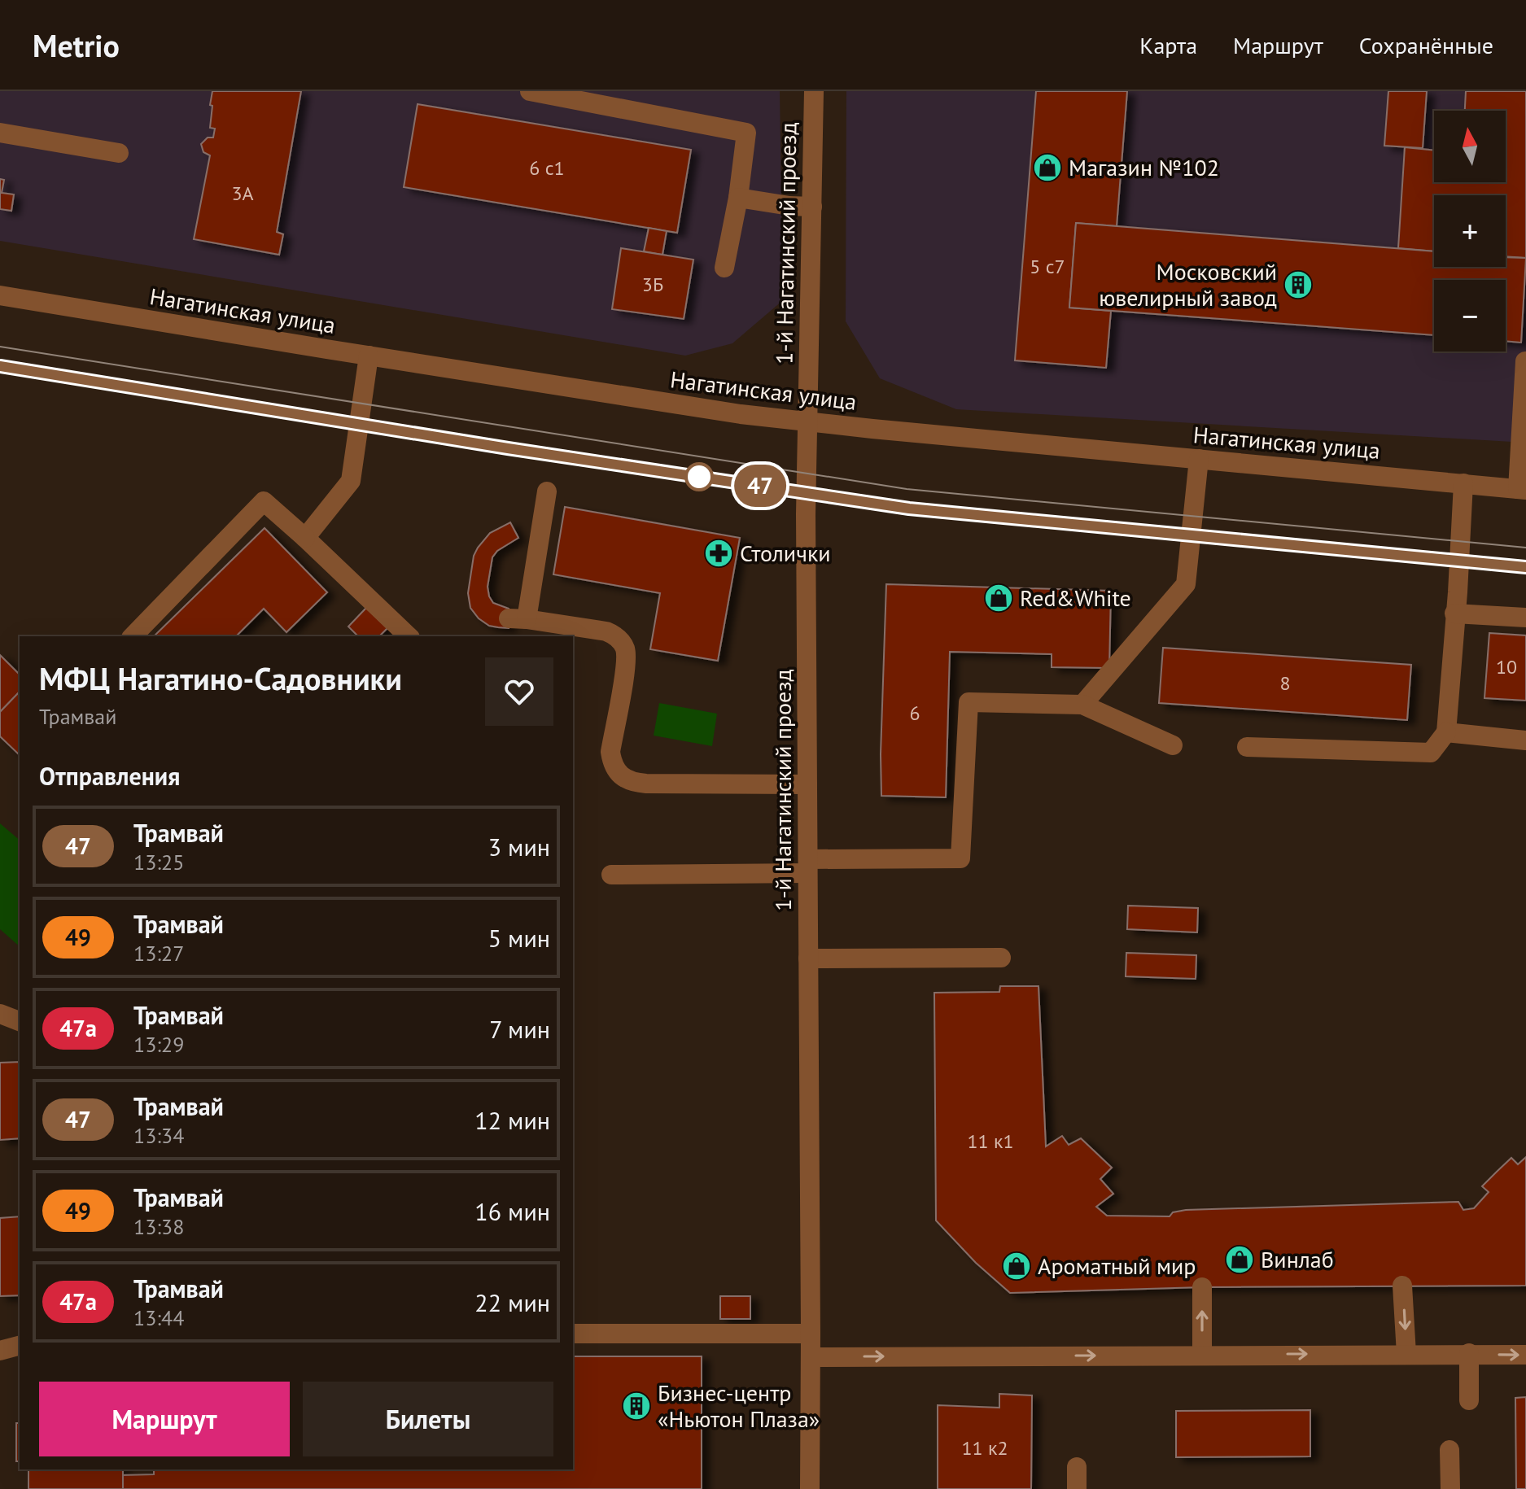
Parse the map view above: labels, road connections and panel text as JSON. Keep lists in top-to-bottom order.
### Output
{
  "streets": {
    "street": ["1-й Нагатинский проезд", "Нагатинская улица"]
  },
  "crossings": [
    ["1-й Нагатинский проезд", "Нагатинская улица"]
  ],
  "places": {
    "shop": [
      "Магазин №102",
      "Red&White",
      "Винлаб",
      "Ароматный мир"
    ],
    "building": ["Московский ювелирный завод", "Бизнес-центр «Ньютон Плаза»"],
    "pharmacy": ["Столички"]
  },
  "lines": ["tram line 47"],
  "house_numbers": [
    "6 с1",
    "3А",
    "5 с7",
    "3Б",
    "10",
    "8",
    "6",
    "11 к1",
    "11 к2"
  ],
  "north": "top",
  "page": {
    "header": "Metrio",
    "nav": ["Карта", "Маршрут", "Сохранённые"],
    "on_map": "47",
    "map_buttons": ["+", "−"],
    "heading": [
      ["МФЦ Нагатино-Садовники", "Трамвай"],
      "Отправления"
    ],
    "list": [
      {
        "mark": "47",
        "name": "Трамвай",
        "note": "13:25",
        "value": "3 мин"
      },
      {
        "mark": "49",
        "name": "Трамвай",
        "note": "13:27",
        "value": "5 мин"
      },
      {
        "mark": "47а",
        "name": "Трамвай",
        "note": "13:29",
        "value": "7 мин"
      },
      {
        "mark": "47",
        "name": "Трамвай",
        "note": "13:34",
        "value": "12 мин"
      },
      {
        "mark": "49",
        "name": "Трамвай",
        "note": "13:38",
        "value": "16 мин"
      },
      {
        "mark": "47а",
        "name": "Трамвай",
        "note": "13:44",
        "value": "22 мин"
      }
    ],
    "buttons": ["Маршрут", "Билеты"]
  }
}
